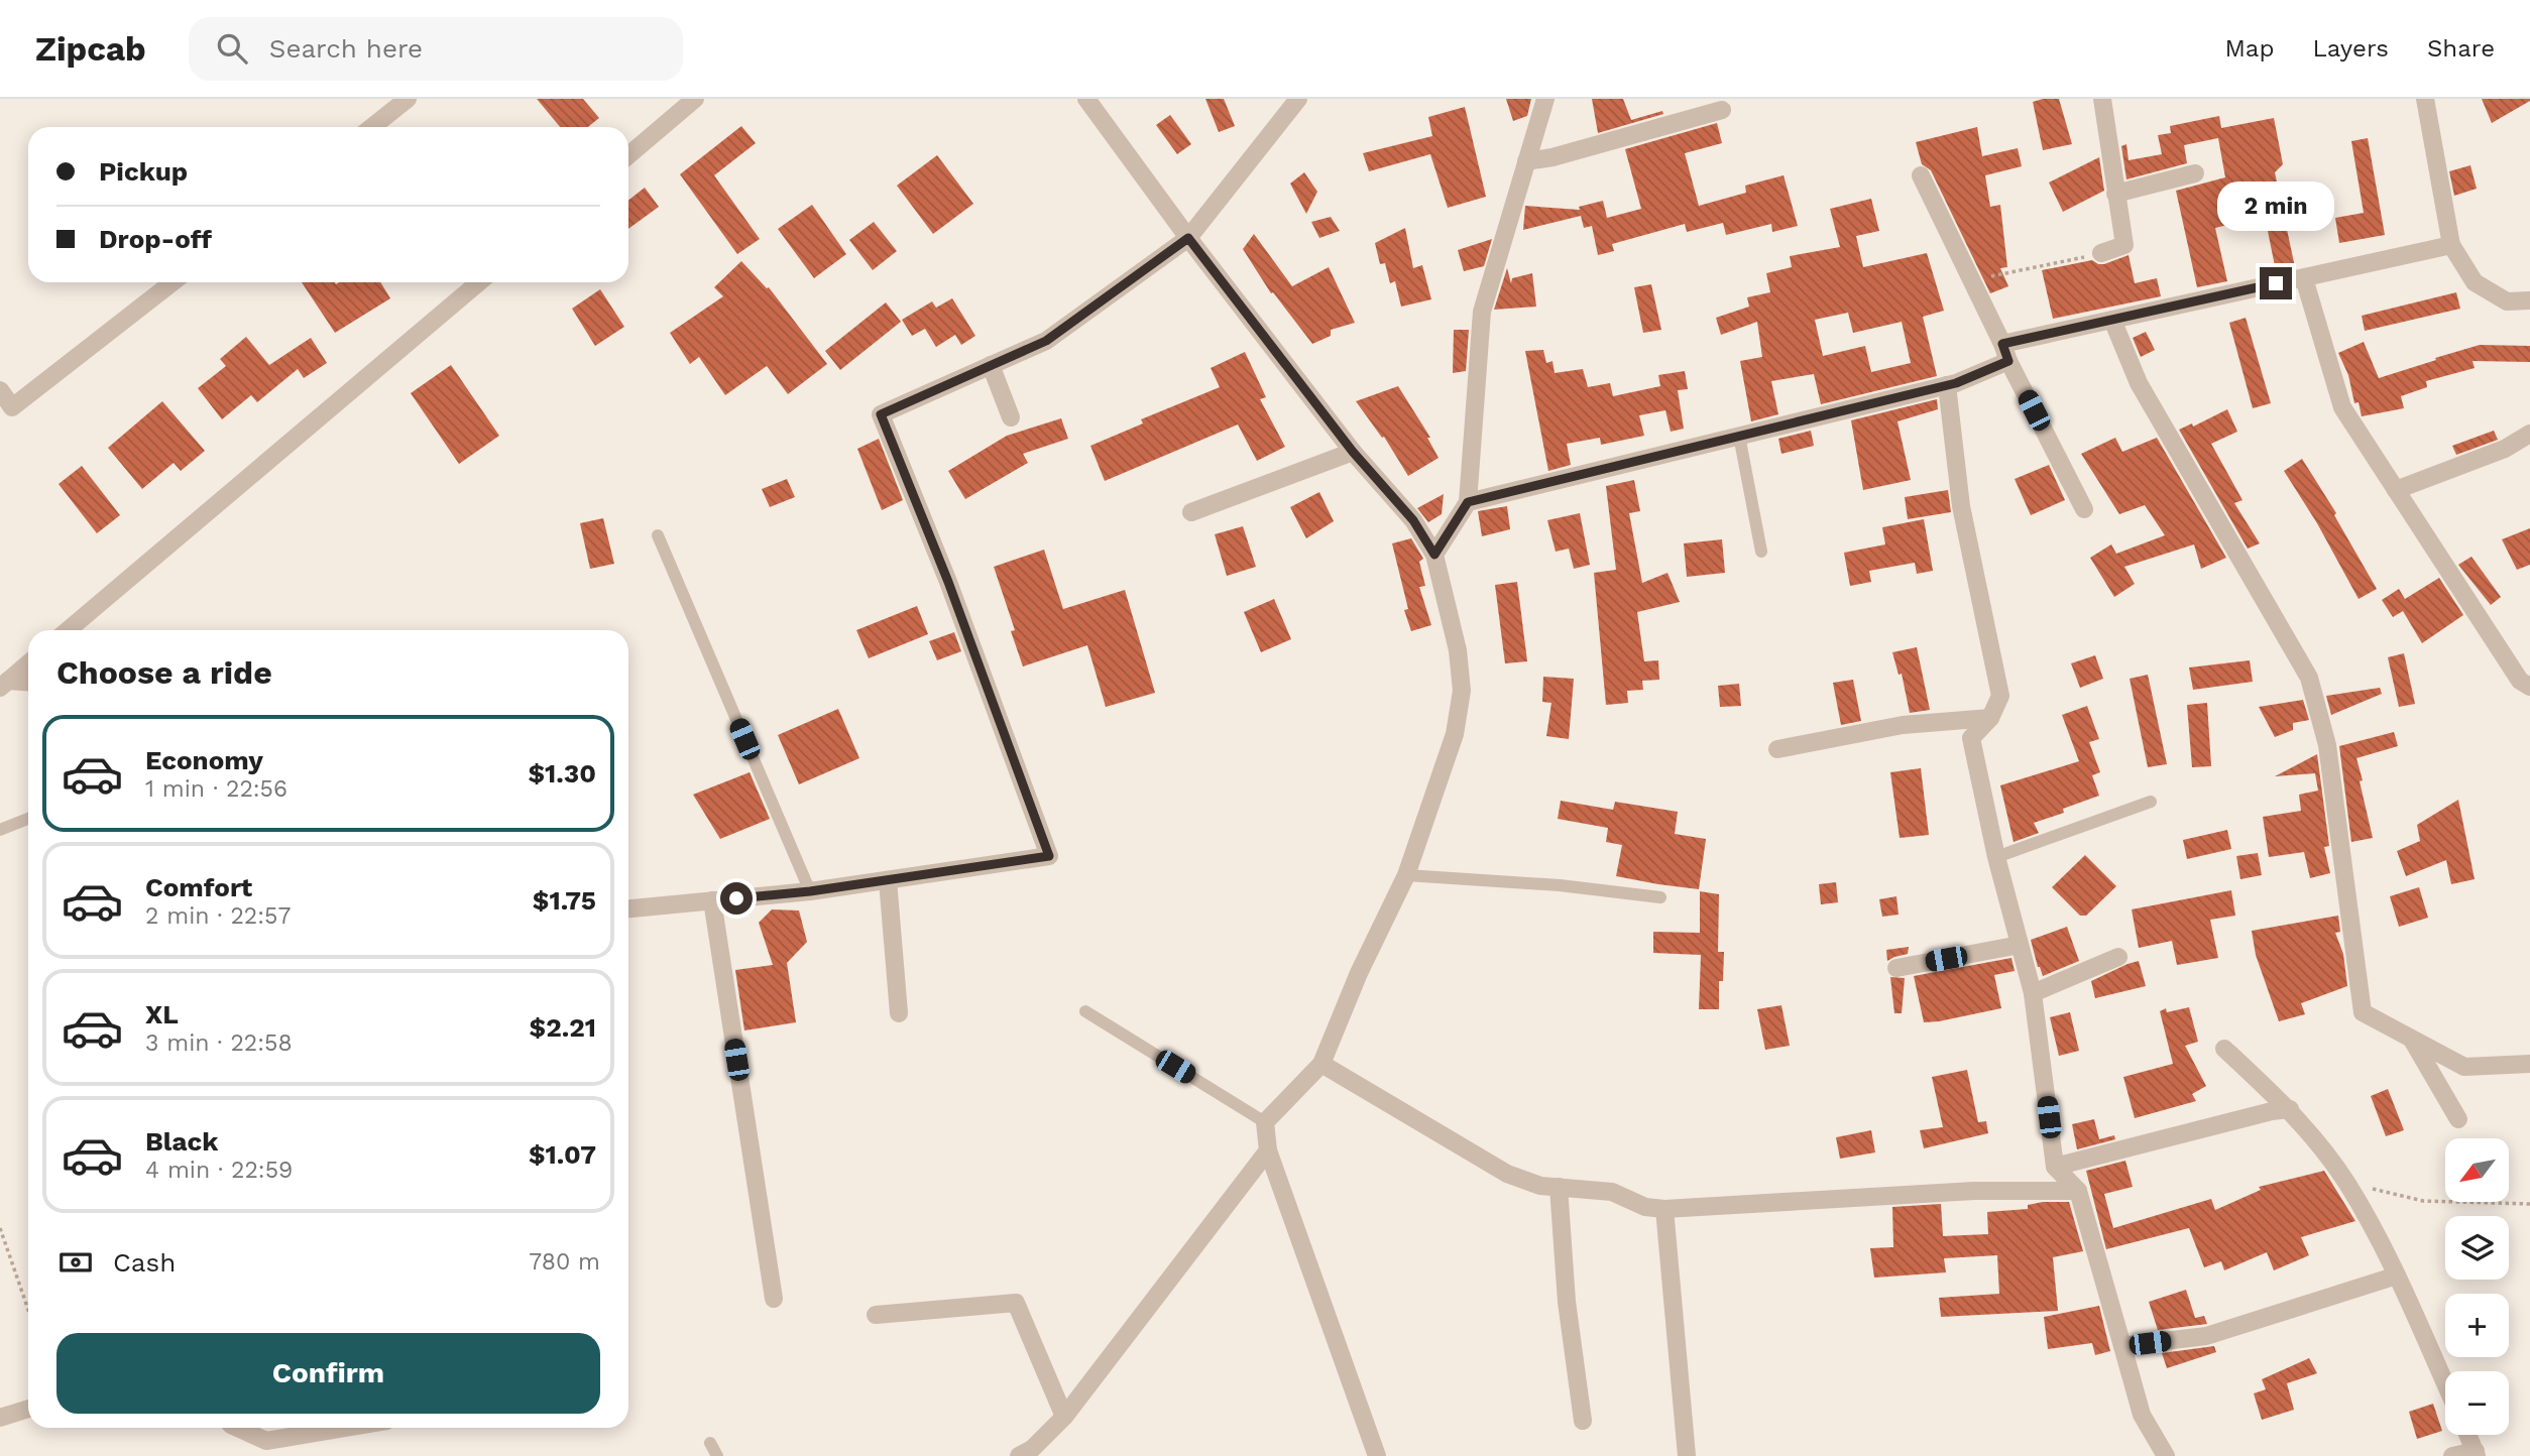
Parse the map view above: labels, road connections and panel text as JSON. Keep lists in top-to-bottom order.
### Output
{
  "north": "bottom left",
  "page": {
    "header": "Zipcab",
    "search": "Search here",
    "nav": ["Map", "Layers", "Share"],
    "banner": ["Pickup", "Drop-off"],
    "bubble": "2 min",
    "heading": "Choose a ride",
    "list": [
      {
        "name": "Economy",
        "note": "1 min · 22:56",
        "value": "$1.30"
      },
      {
        "name": "Comfort",
        "note": "2 min · 22:57",
        "value": "$1.75"
      },
      {
        "name": "XL",
        "note": "3 min · 22:58",
        "value": "$2.21"
      },
      {
        "name": "Black",
        "note": "4 min · 22:59",
        "value": "$1.07"
      }
    ],
    "map_buttons": ["+", "−"],
    "pay": ["Cash", "780 m"],
    "buttons": "Confirm"
  }
}
